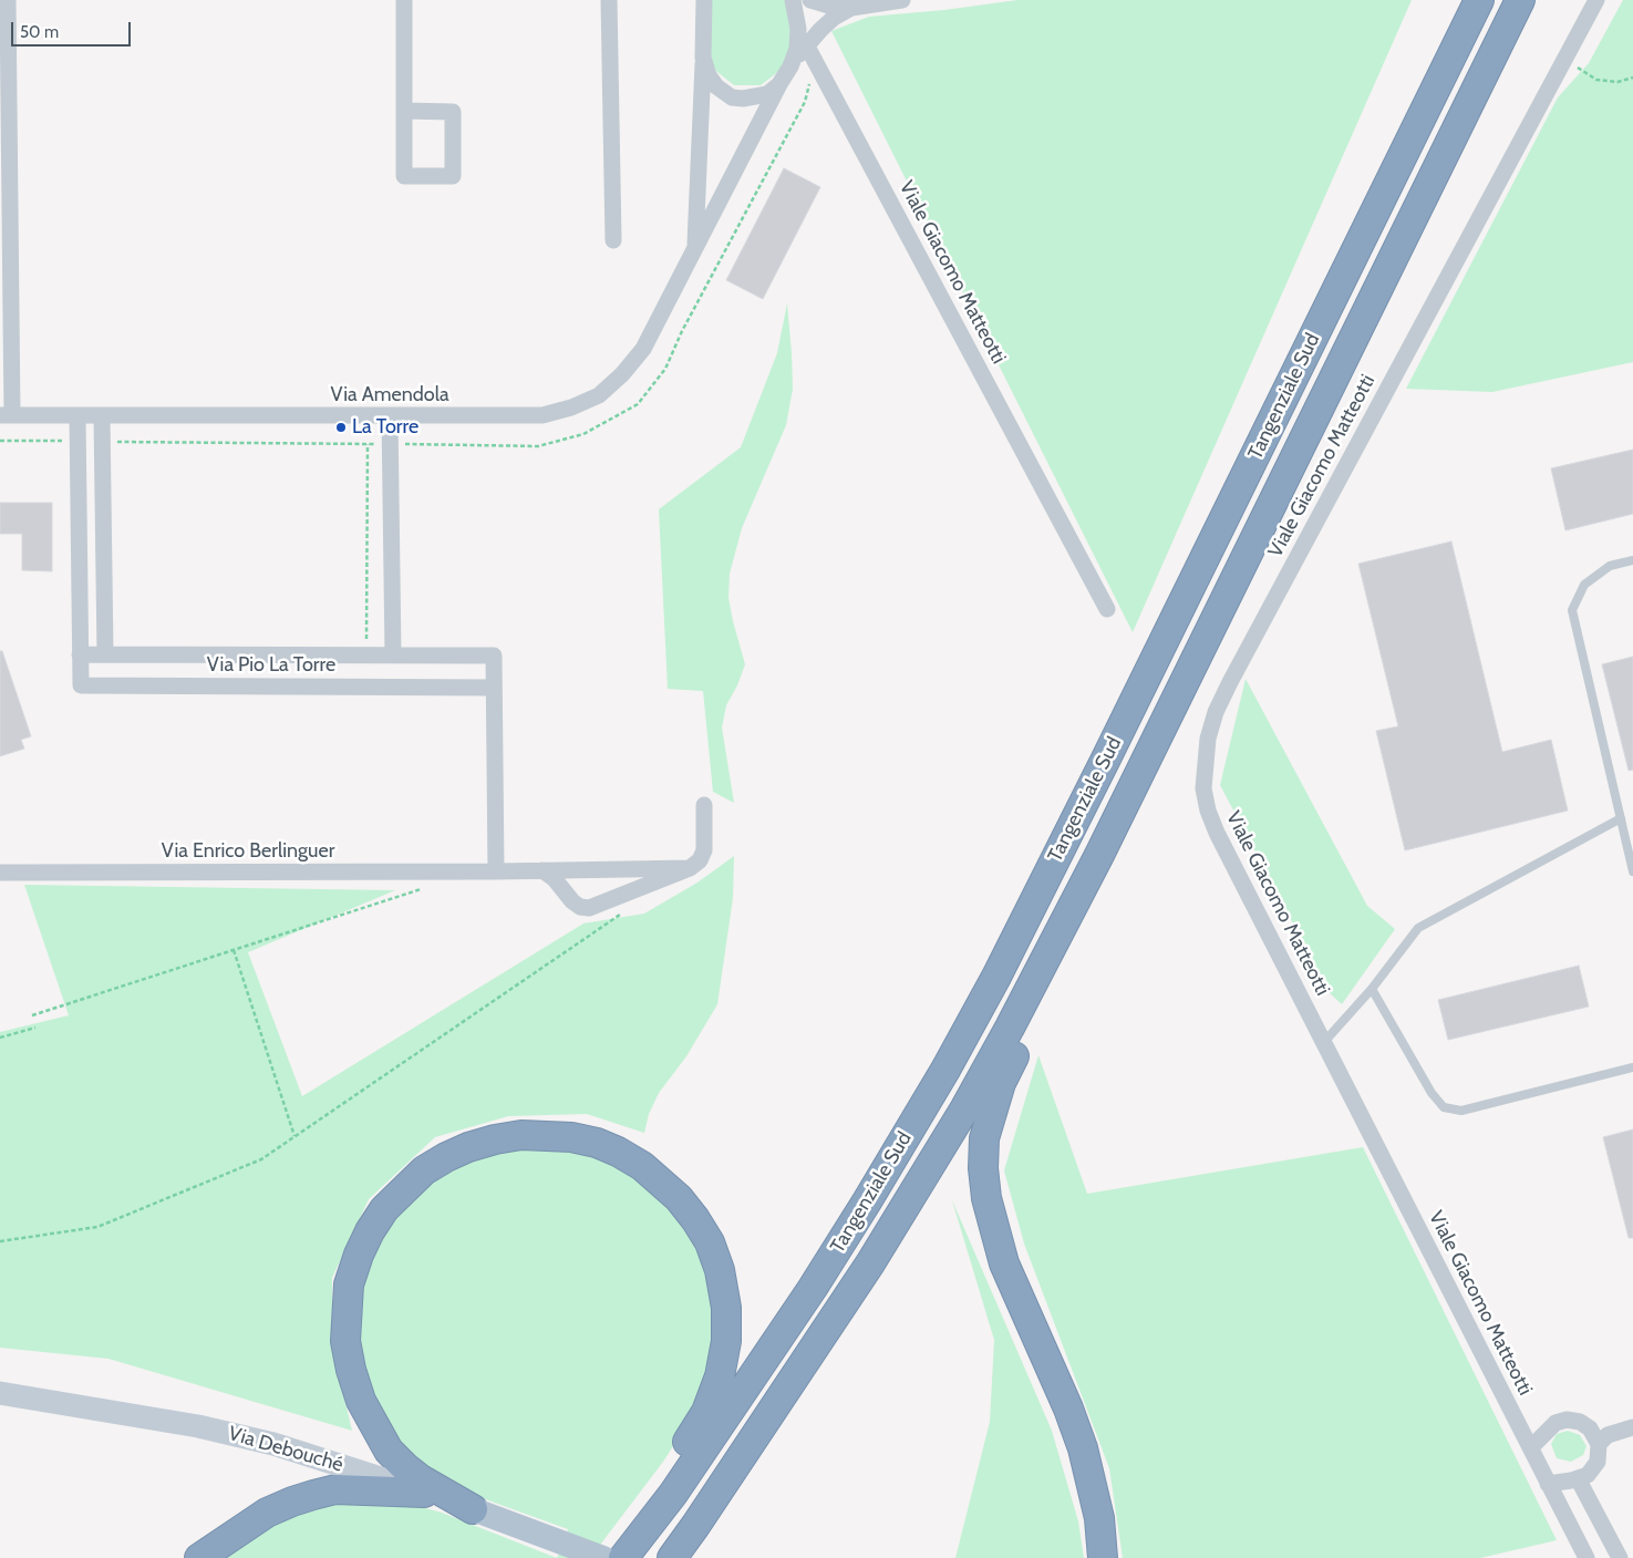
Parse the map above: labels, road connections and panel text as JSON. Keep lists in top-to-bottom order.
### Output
{
  "streets": {
    "highway": ["Tangenziale Sud"],
    "main road": ["Via Debouché"],
    "street": [
      "Viale Giacomo Matteotti",
      "Via Amendola",
      "Via Pio La Torre",
      "Via Enrico Berlinguer"
    ]
  },
  "crossings": [
    ["Via Amendola", "Via Pio La Torre"]
  ],
  "places": ["La Torre"],
  "scale_bar": "50 m"
}
